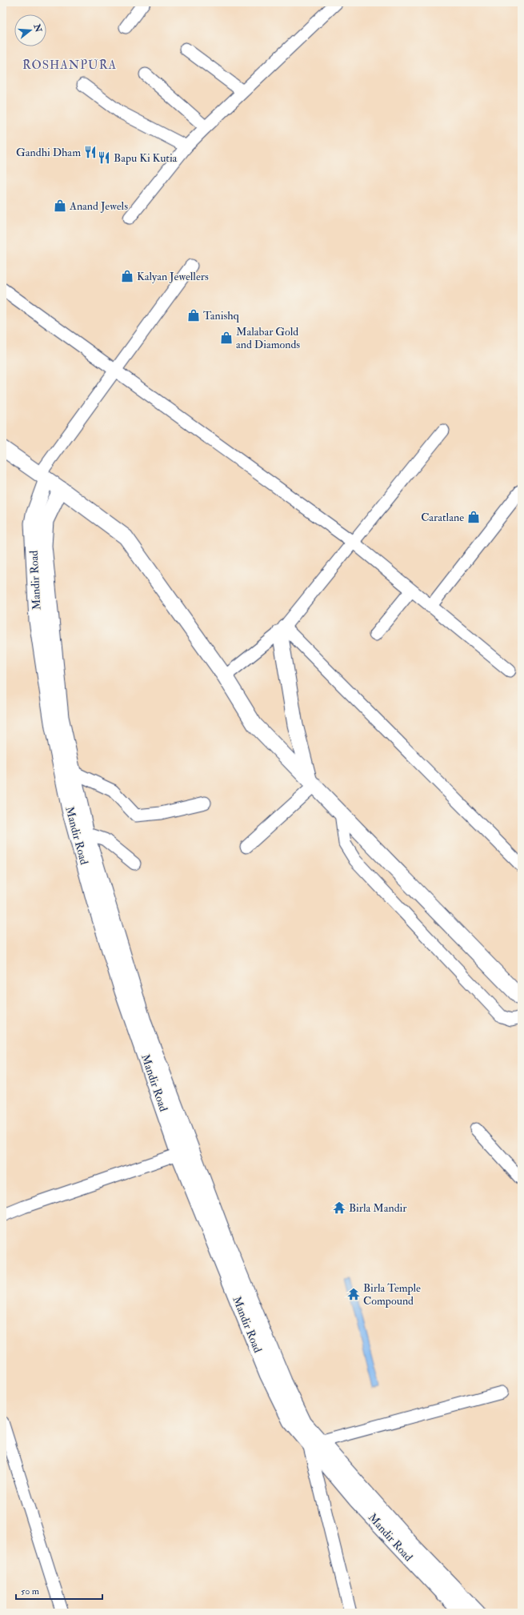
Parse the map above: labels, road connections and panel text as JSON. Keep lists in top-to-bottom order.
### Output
{
  "streets": {
    "street": ["Mandir Road"]
  },
  "districts": ["ROSHANPURA"],
  "places": {
    "restaurant": ["Gandhi Dham", "Bapu Ki Kutia"],
    "shop": [
      "Anand Jewels",
      "Kalyan Jewellers",
      "Tanishq",
      "Malabar Gold and Diamonds",
      "Caratlane"
    ],
    "temple": ["Birla Mandir", "Birla Temple Compound"]
  },
  "scale_bar": "50 m",
  "north": "right"
}
